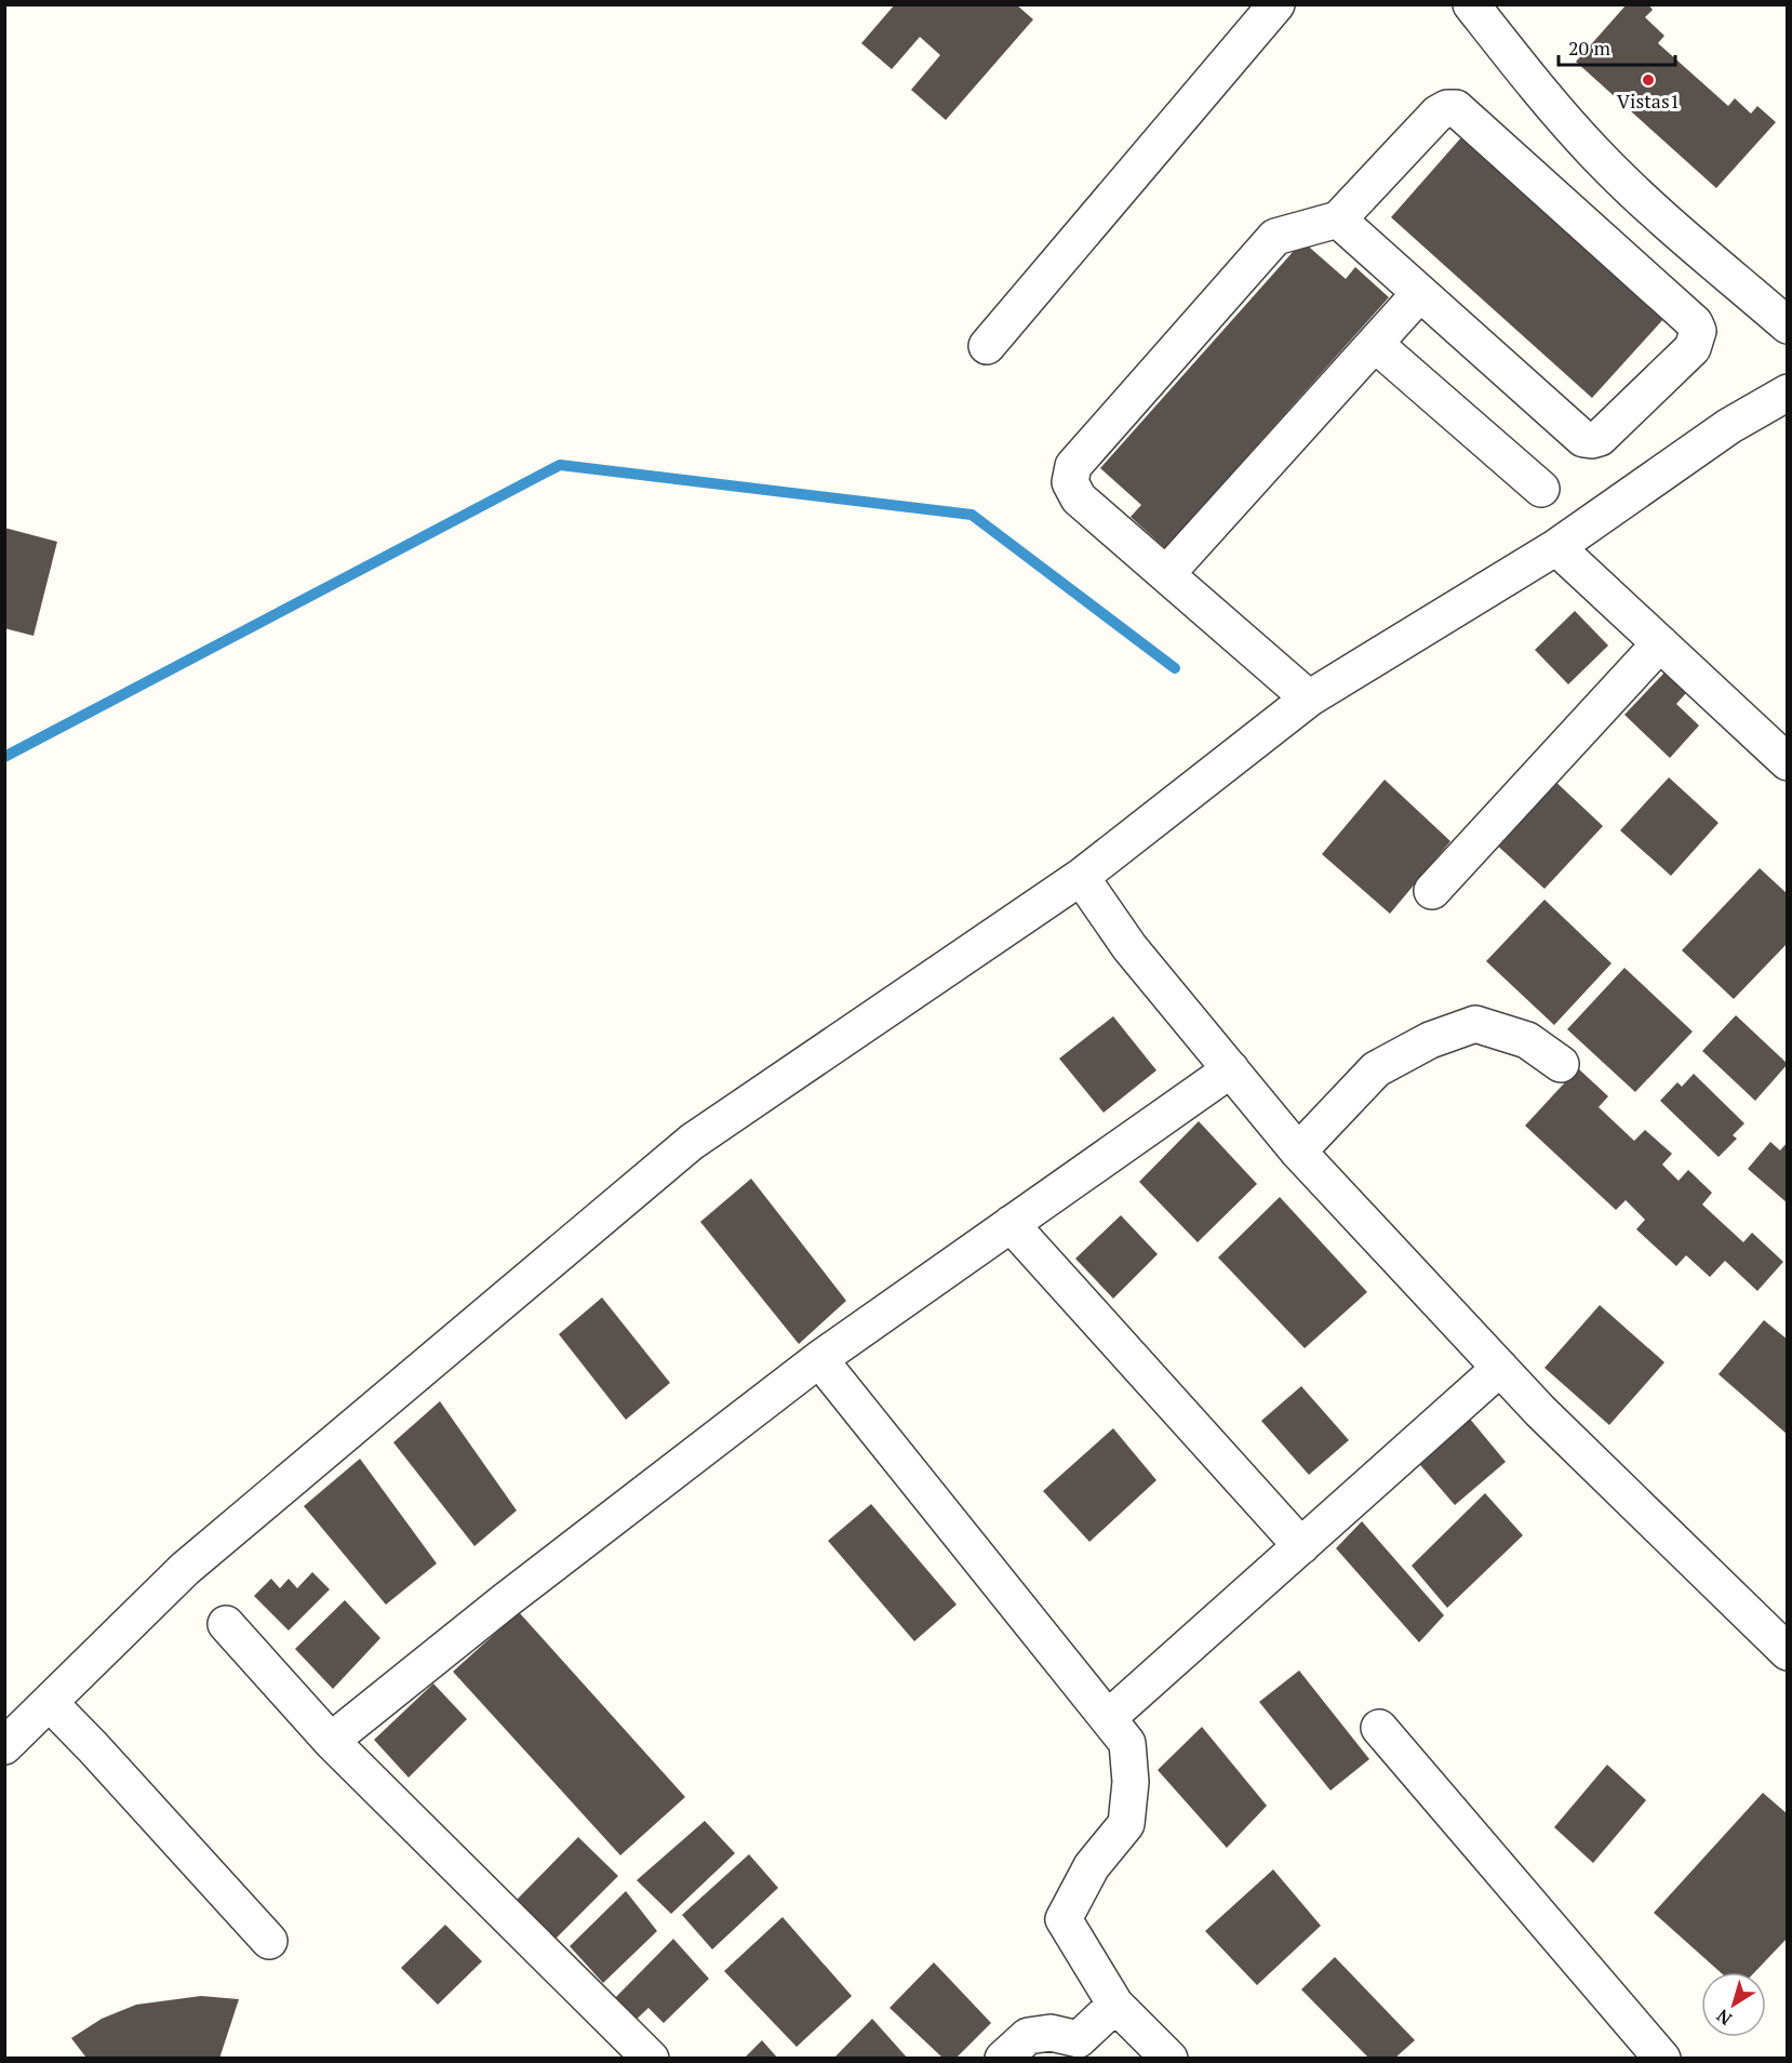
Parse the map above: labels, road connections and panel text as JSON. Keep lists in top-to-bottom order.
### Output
{
  "places": ["Vistas1"],
  "scale_bar": "20 m",
  "north": "bottom left"
}
